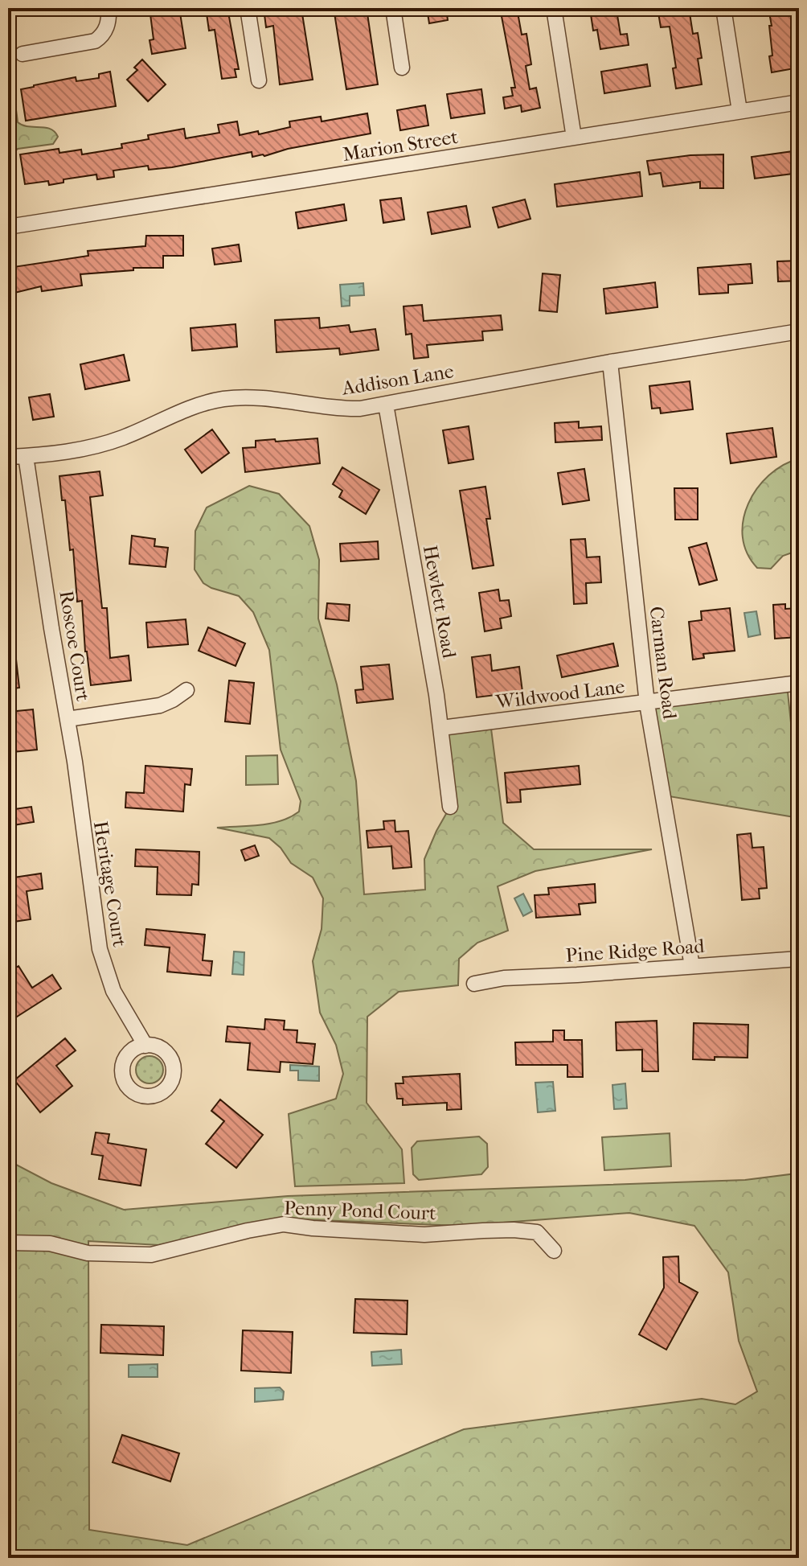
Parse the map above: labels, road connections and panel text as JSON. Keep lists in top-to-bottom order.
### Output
{
  "streets": {
    "street": [
      "Marion Street",
      "Addison Lane",
      "Hewlett Road",
      "Roscoe Court",
      "Carman Road",
      "Wildwood Lane",
      "Heritage Court",
      "Pine Ridge Road",
      "Penny Pond Court"
    ]
  },
  "crossings": [
    ["Addison Lane", "Hewlett Road"],
    ["Addison Lane", "Roscoe Court"],
    ["Addison Lane", "Carman Road"],
    ["Hewlett Road", "Wildwood Lane"],
    ["Roscoe Court", "Heritage Court"],
    ["Carman Road", "Wildwood Lane"],
    ["Carman Road", "Pine Ridge Road"]
  ]
}
